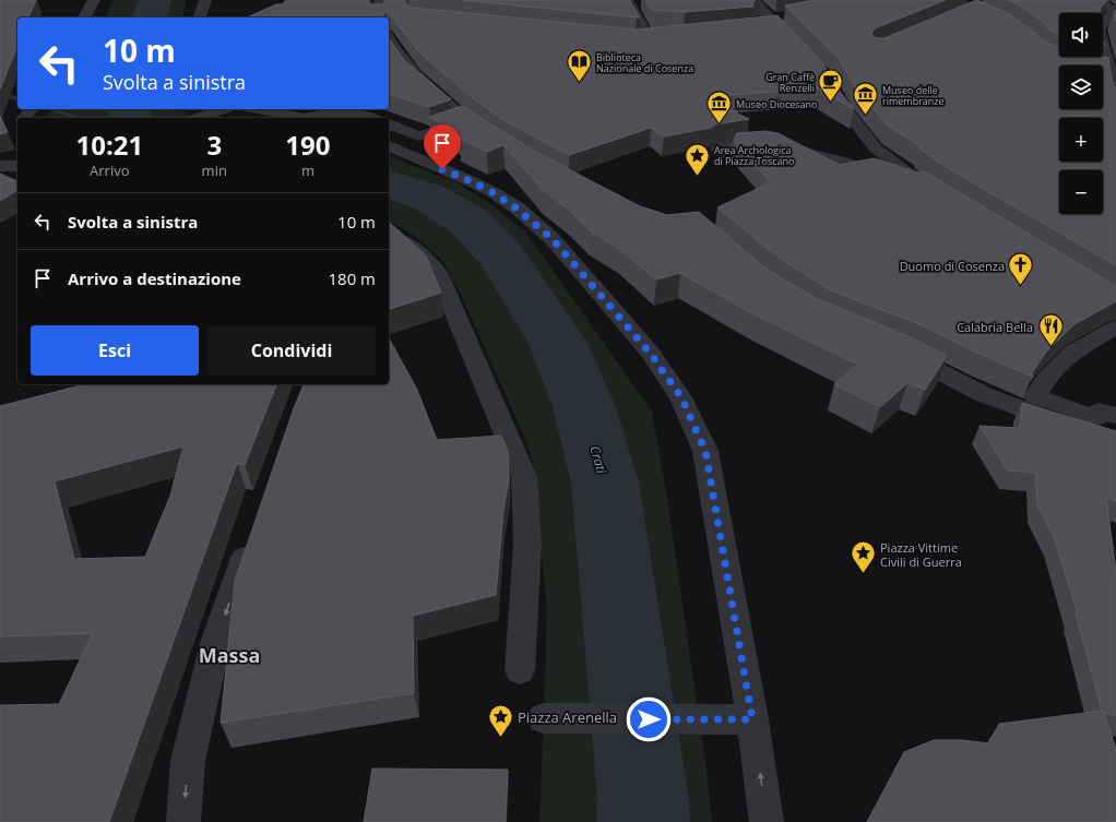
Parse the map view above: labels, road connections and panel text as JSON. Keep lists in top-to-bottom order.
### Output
{
  "districts": ["Massa"],
  "water": ["Crati"],
  "places": {
    "library": ["Biblioteca Nazionale di Cosenza"],
    "cafe": ["Gran Caffè Renzelli"],
    "museum": ["Museo delle rimembranze", "Museo Diocesano"],
    "place": ["Area Archologica di Piazza Toscano", "Piazza Vittime Civili di Guerra", "Piazza Arenella"],
    "church": ["Duomo di Cosenza"],
    "restaurant": ["Calabria Bella"]
  },
  "page": {
    "map_buttons": ["+", "−"],
    "turn": ["10 m", "Svolta a sinistra"],
    "eta": [
      "10:21",
      "Arrivo",
      "3",
      "min",
      "190",
      "m"
    ],
    "list": [
      {
        "name": "Svolta a sinistra",
        "value": "10 m"
      },
      {
        "name": "Arrivo a destinazione",
        "value": "180 m"
      }
    ],
    "buttons": ["Esci", "Condividi"]
  }
}
